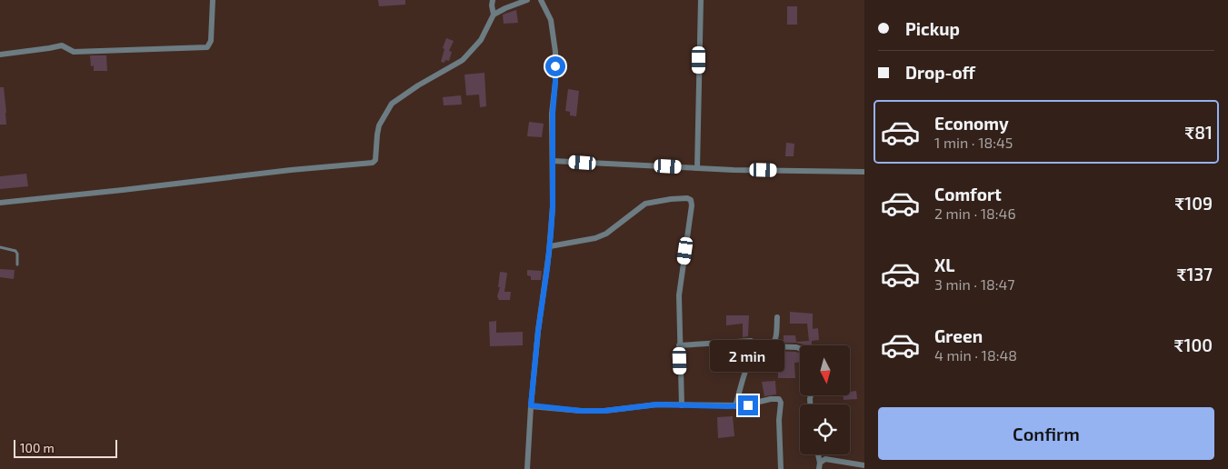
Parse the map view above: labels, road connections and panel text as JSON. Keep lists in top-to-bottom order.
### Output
{
  "scale_bar": "100 m",
  "north": "bottom",
  "page": {
    "banner": ["Pickup", "Drop-off"],
    "list": [
      {
        "name": "Economy",
        "note": "1 min · 18:45",
        "value": "₹81"
      },
      {
        "name": "Comfort",
        "note": "2 min · 18:46",
        "value": "₹109"
      },
      {
        "name": "XL",
        "note": "3 min · 18:47",
        "value": "₹137"
      },
      {
        "name": "Green",
        "note": "4 min · 18:48",
        "value": "₹100"
      }
    ],
    "bubble": "2 min",
    "buttons": "Confirm",
    "scale": "100 m"
  }
}
